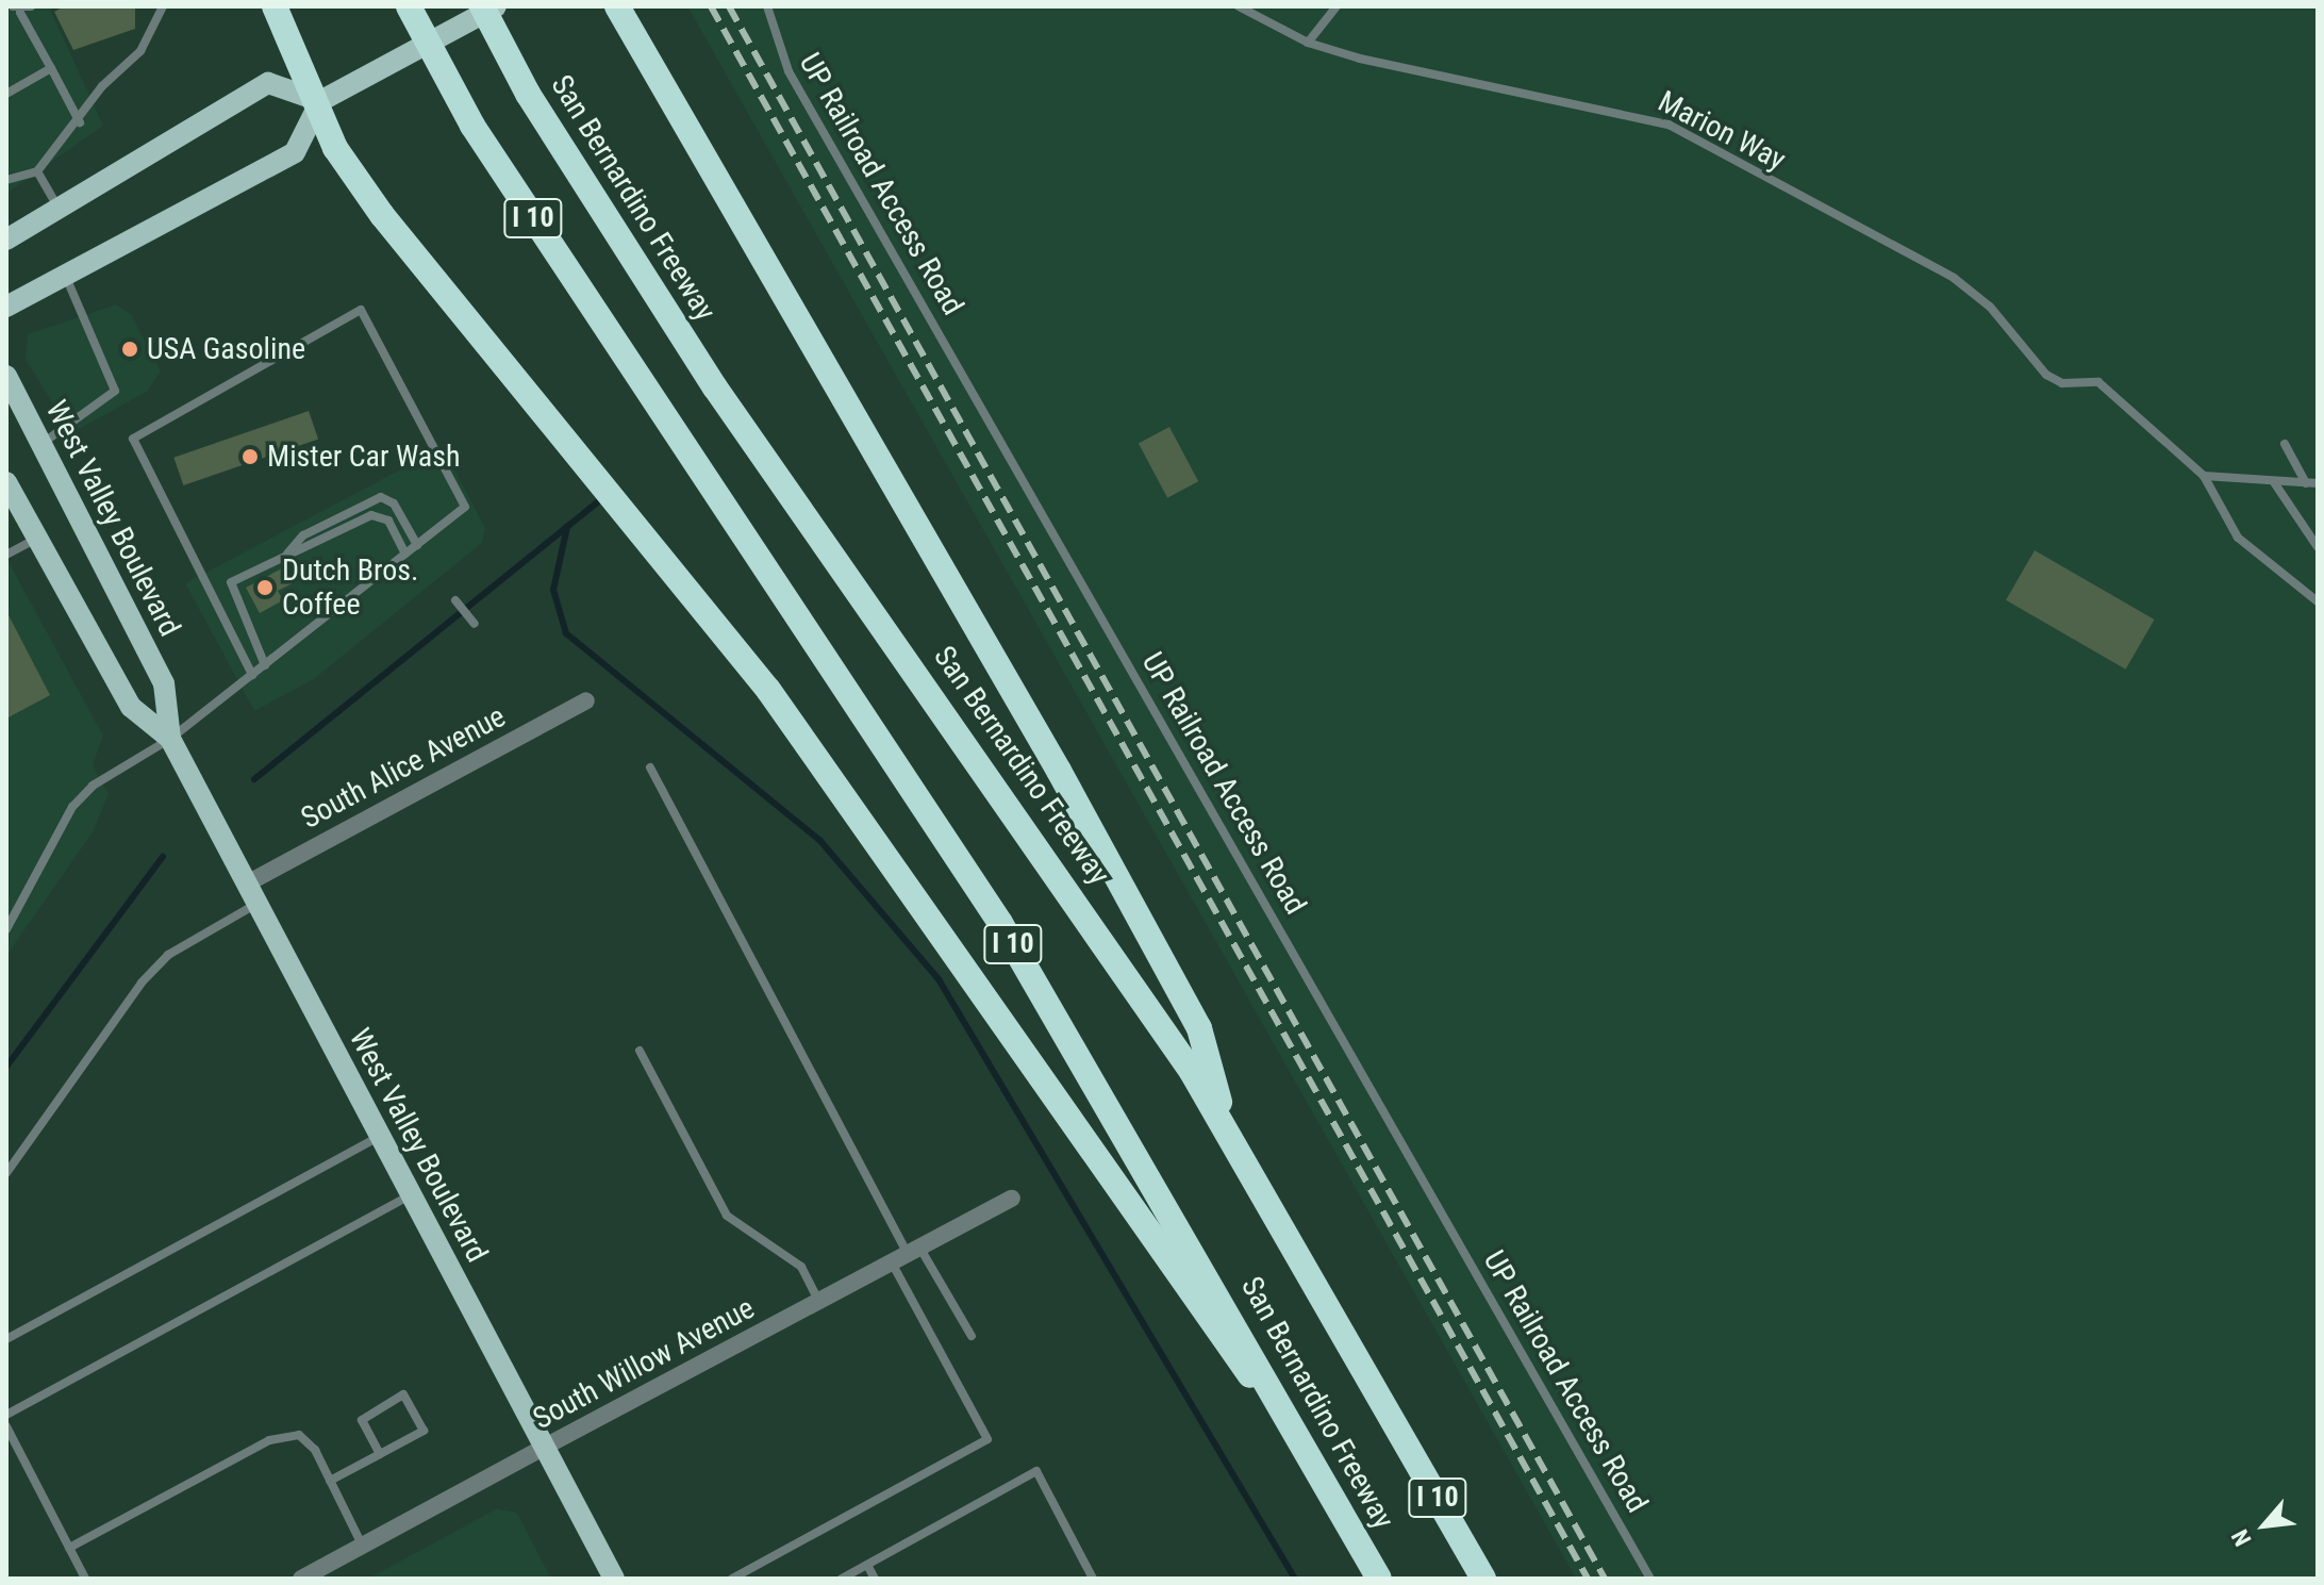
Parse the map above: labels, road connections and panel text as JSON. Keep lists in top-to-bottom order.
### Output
{
  "streets": {
    "highway": ["San Bernardino Freeway", "I 10"],
    "main road": ["West Valley Boulevard"],
    "street": ["South Alice Avenue", "South Willow Avenue"],
    "lane": ["Marion Way", "UP Railroad Access Road"]
  },
  "crossings": [
    ["West Valley Boulevard", "South Alice Avenue"],
    ["West Valley Boulevard", "South Willow Avenue"]
  ],
  "places": ["USA Gasoline", "Mister Car Wash", "Dutch Bros. Coffee"],
  "north": "bottom left"
}
